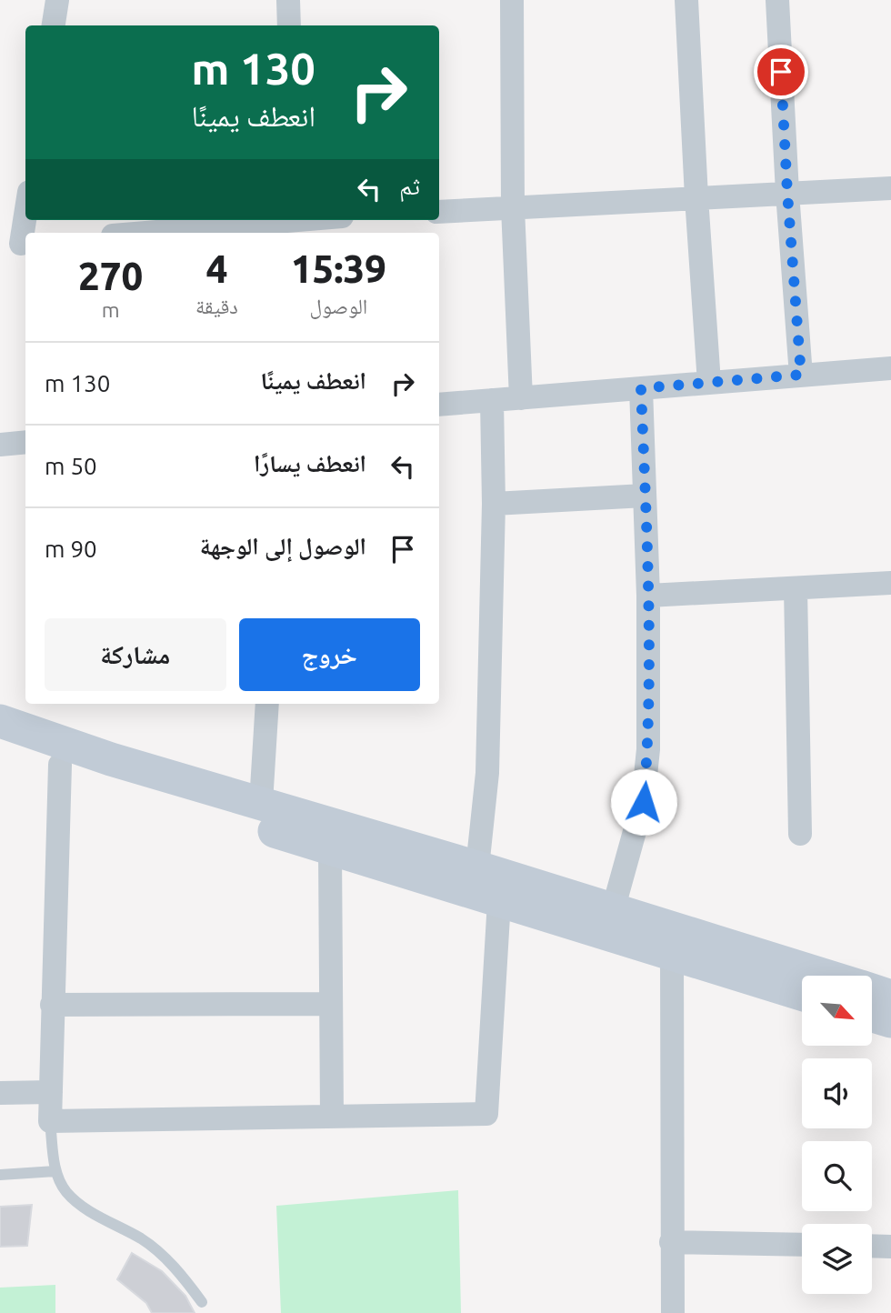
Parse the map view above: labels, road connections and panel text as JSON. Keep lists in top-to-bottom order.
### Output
{
  "north": "bottom right",
  "page": {
    "turn": ["130 m", "انعطف يمينًا"],
    "then": "ثم",
    "eta": [
      "15:39",
      "الوصول",
      "4",
      "دقيقة",
      "270",
      "m"
    ],
    "list": [
      {
        "name": "انعطف يمينًا",
        "value": "130 m"
      },
      {
        "name": "انعطف يسارًا",
        "value": "50 m"
      },
      {
        "name": "الوصول إلى الوجهة",
        "value": "90 m"
      }
    ],
    "buttons": ["خروج", "مشاركة"]
  }
}
